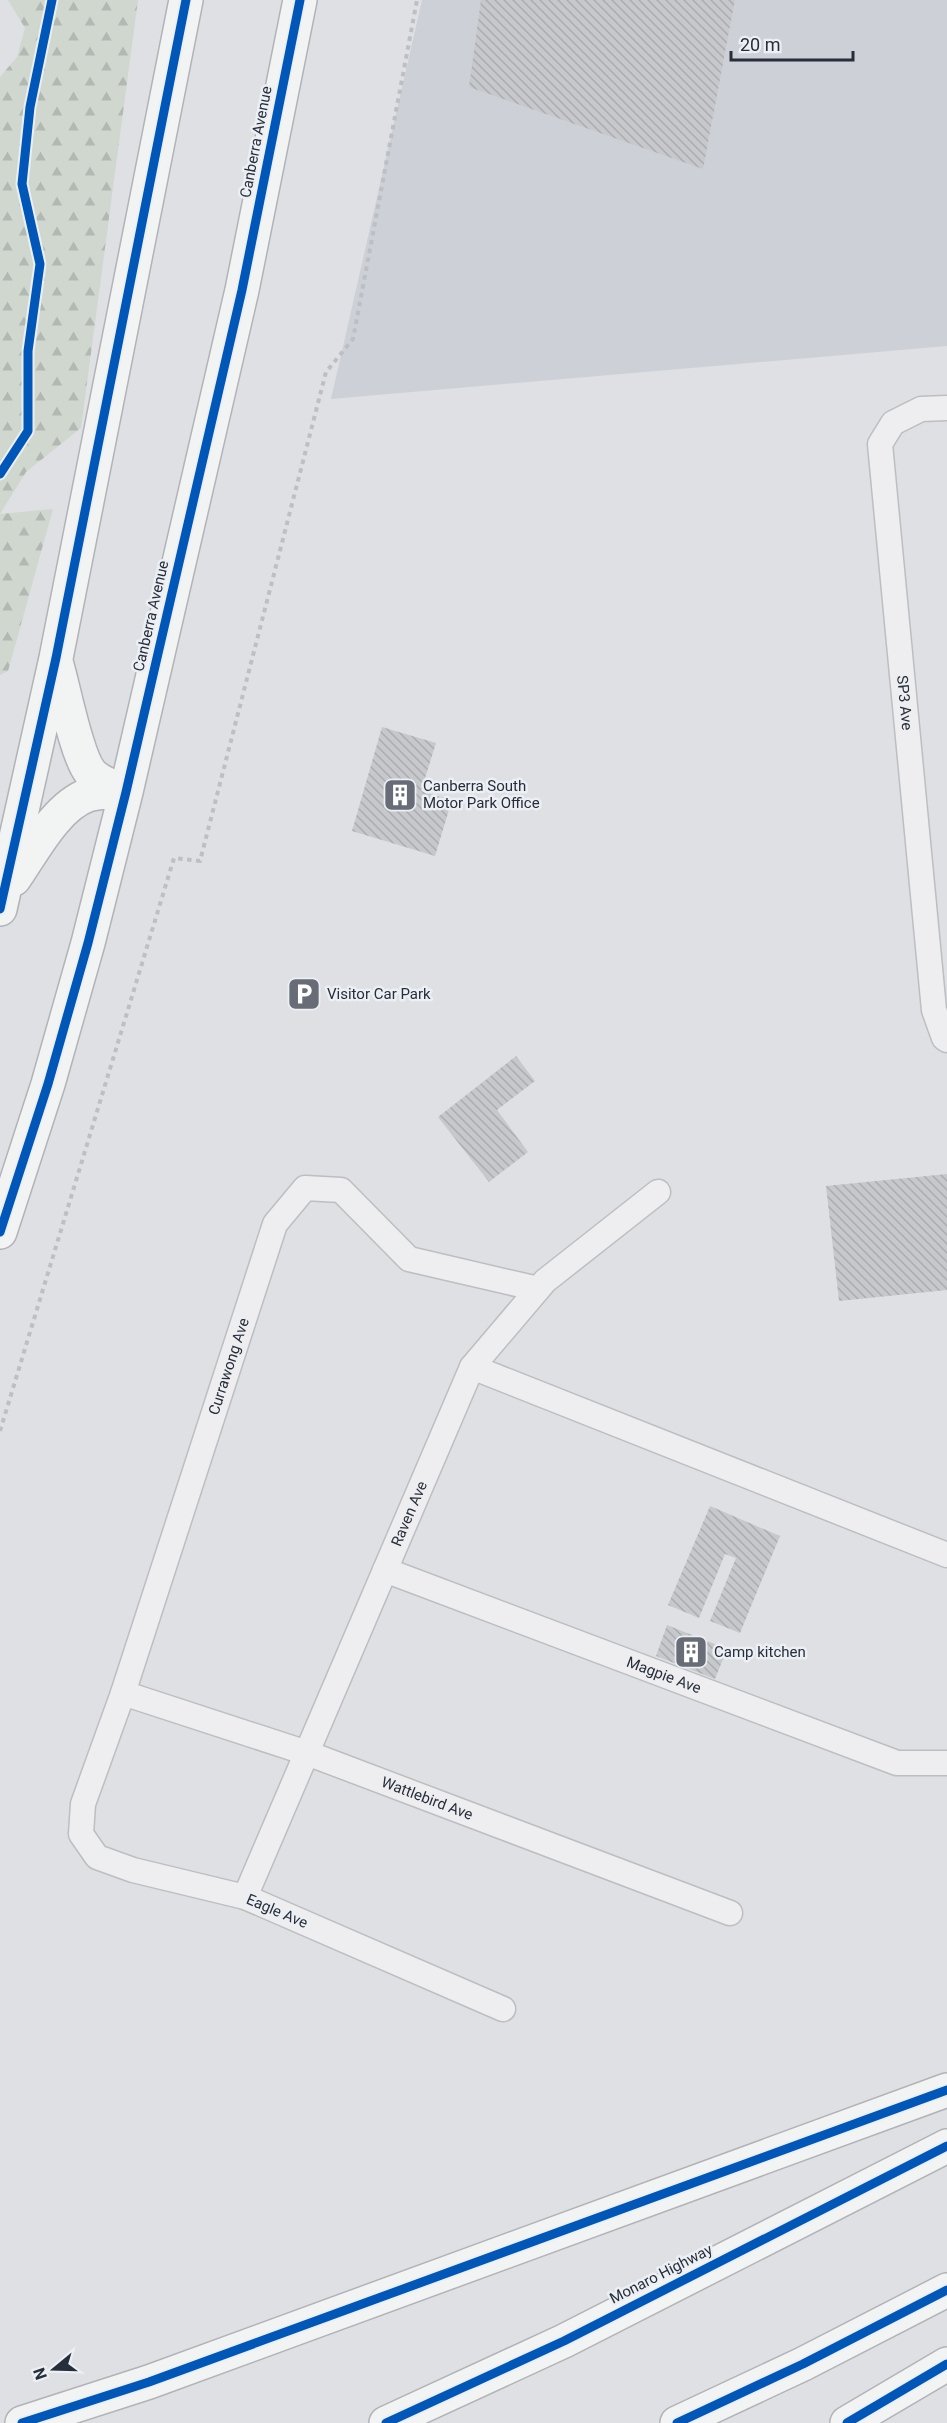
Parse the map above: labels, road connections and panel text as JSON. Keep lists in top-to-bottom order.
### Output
{
  "streets": {
    "highway": ["Canberra Avenue", "Monaro Highway"],
    "lane": [
      "SP3 Ave",
      "Currawong Ave",
      "Raven Ave",
      "Magpie Ave",
      "Wattlebird Ave",
      "Eagle Ave"
    ]
  },
  "crossings": [
    ["Currawong Ave", "Raven Ave"],
    ["Currawong Ave", "Wattlebird Ave"],
    ["Currawong Ave", "Eagle Ave"],
    ["Raven Ave", "Magpie Ave"],
    ["Raven Ave", "Wattlebird Ave"],
    ["Raven Ave", "Eagle Ave"]
  ],
  "places": {
    "building": ["Canberra South Motor Park Office", "Camp kitchen"],
    "parking": ["Visitor Car Park"]
  },
  "scale_bar": "20 m",
  "north": "left"
}
